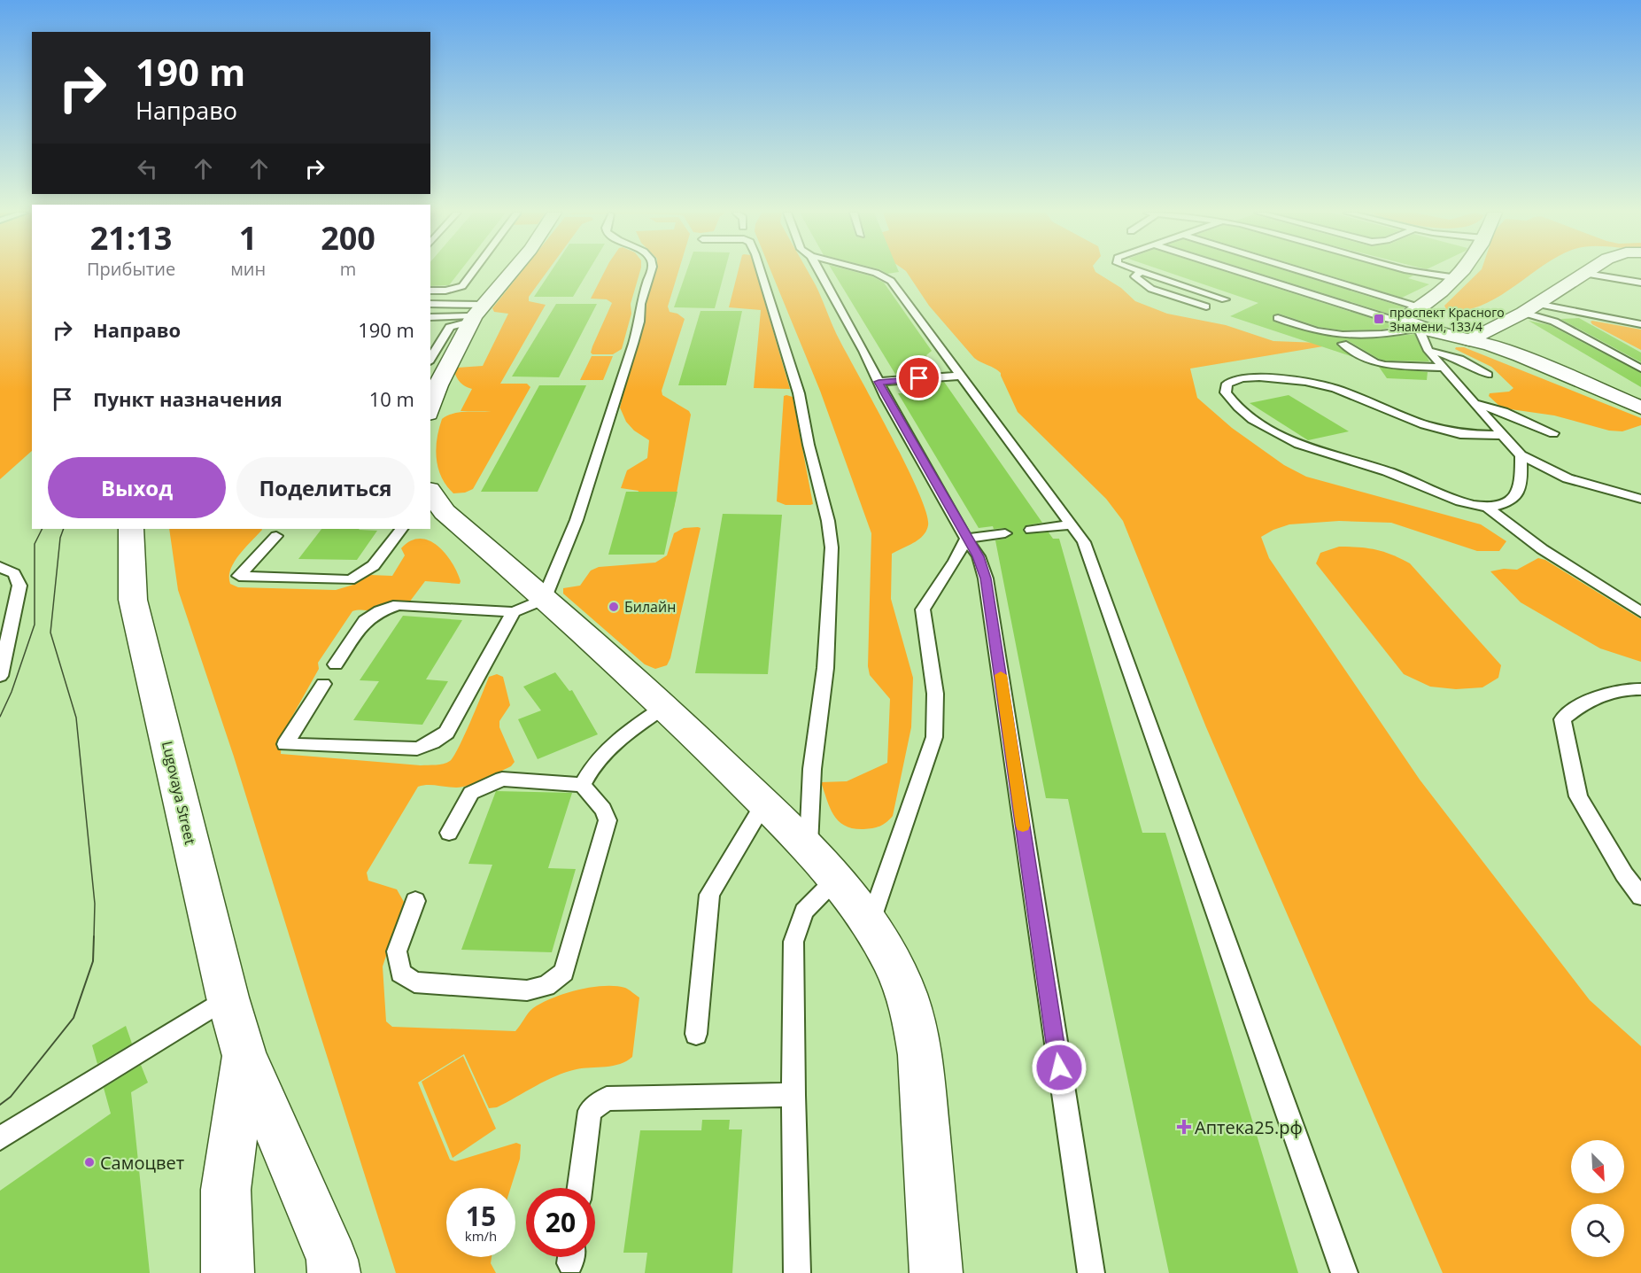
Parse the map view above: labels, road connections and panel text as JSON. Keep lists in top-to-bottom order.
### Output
{
  "streets": {
    "street": ["Lugovaya Street"]
  },
  "places": {
    "transit": ["проспект Красного Знамени, 133/4"],
    "other": ["Билайн", "Самоцвет"],
    "health": ["Аптека25.рф"]
  },
  "north": "bottom right",
  "page": {
    "turn": ["190 m", "Направо"],
    "eta": [
      "21:13",
      "Прибытие",
      "1",
      "мин",
      "200",
      "m"
    ],
    "list": [
      {
        "name": "Направо",
        "value": "190 m"
      },
      {
        "name": "Пункт назначения",
        "value": "10 m"
      }
    ],
    "buttons": ["Выход", "Поделиться"],
    "speed": "15 km/h",
    "limit": "20"
  }
}
